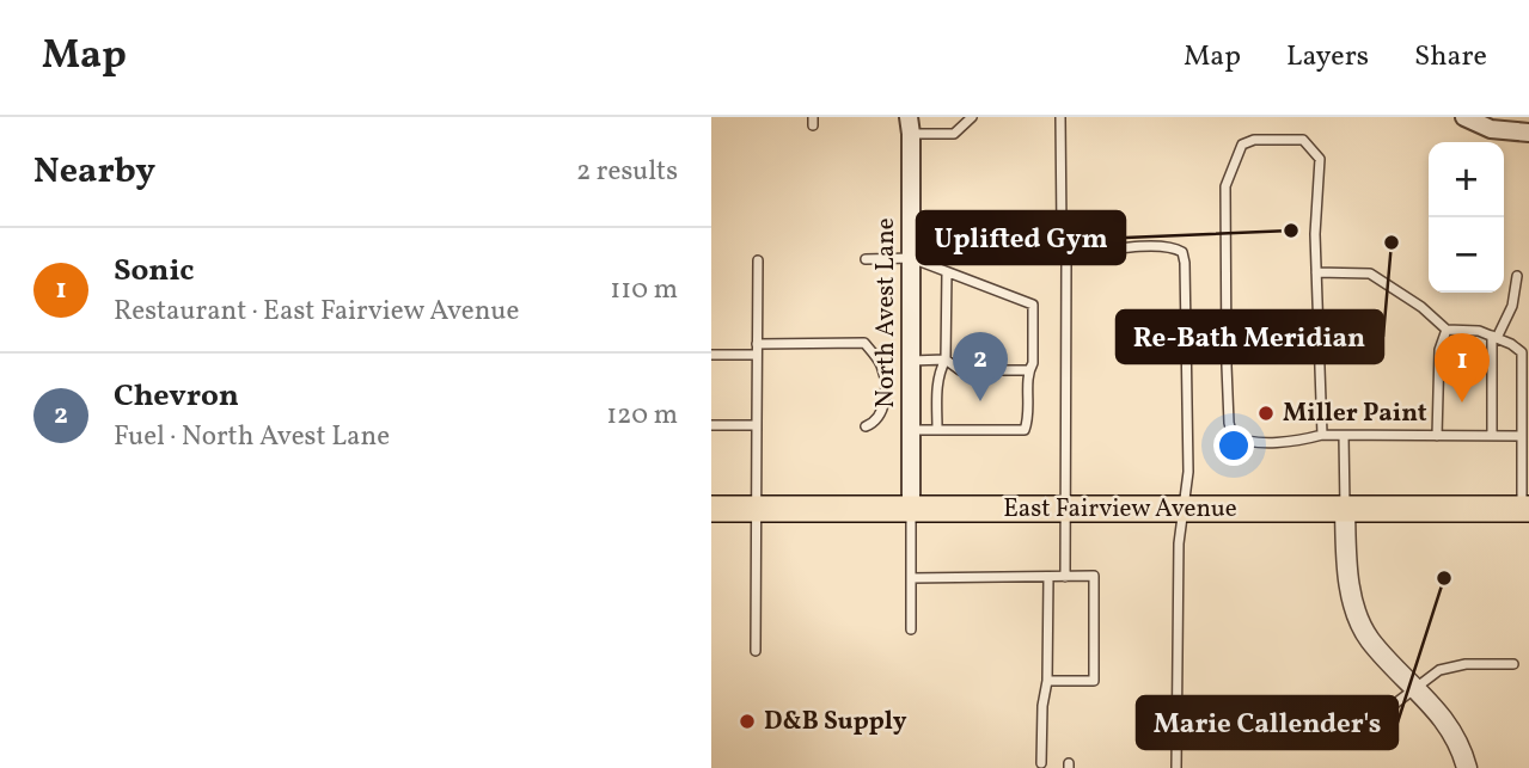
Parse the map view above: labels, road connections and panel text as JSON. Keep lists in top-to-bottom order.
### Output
{
  "streets": {
    "main road": ["East Fairview Avenue"],
    "street": ["North Avest Lane"]
  },
  "crossings": [
    ["North Avest Lane", "East Fairview Avenue"]
  ],
  "places": [
    "Uplifted Gym",
    "Re-Bath Meridian",
    "Miller Paint",
    "Marie Callender's",
    "D&B Supply"
  ],
  "page": {
    "header": "Map",
    "nav": ["Map", "Layers", "Share"],
    "heading": ["Nearby", "2 results"],
    "map_buttons": ["+", "−"],
    "list": [
      {
        "mark": "1",
        "name": "Sonic",
        "note": "Restaurant · East Fairview Avenue",
        "value": "110 m"
      },
      {
        "mark": "2",
        "name": "Chevron",
        "note": "Fuel · North Avest Lane",
        "value": "120 m"
      }
    ],
    "pins": ["2", "1"]
  }
}
